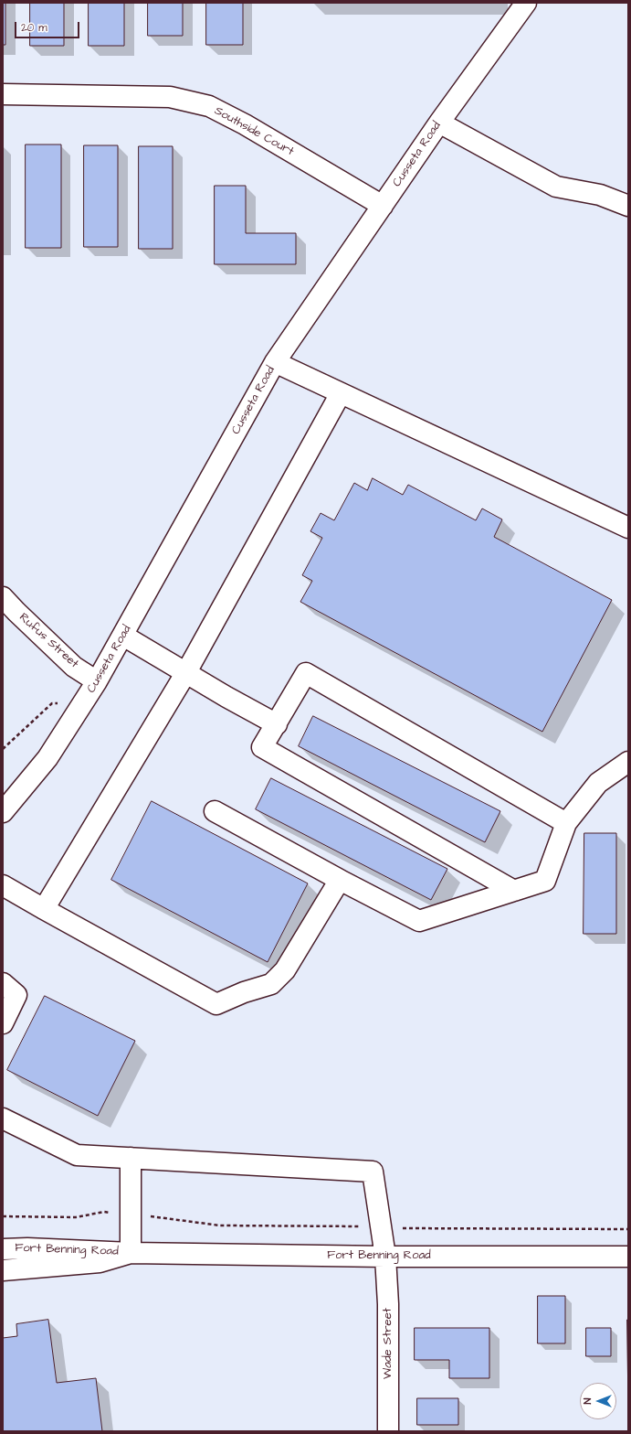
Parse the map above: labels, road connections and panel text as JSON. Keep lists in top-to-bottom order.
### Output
{
  "streets": {
    "street": [
      "Southside Court",
      "Cusseta Road",
      "Rufus Street",
      "Fort Benning Road",
      "Wade Street"
    ]
  },
  "crossings": [
    ["Southside Court", "Cusseta Road"],
    ["Cusseta Road", "Rufus Street"],
    ["Fort Benning Road", "Wade Street"]
  ],
  "scale_bar": "20 m",
  "north": "left"
}
